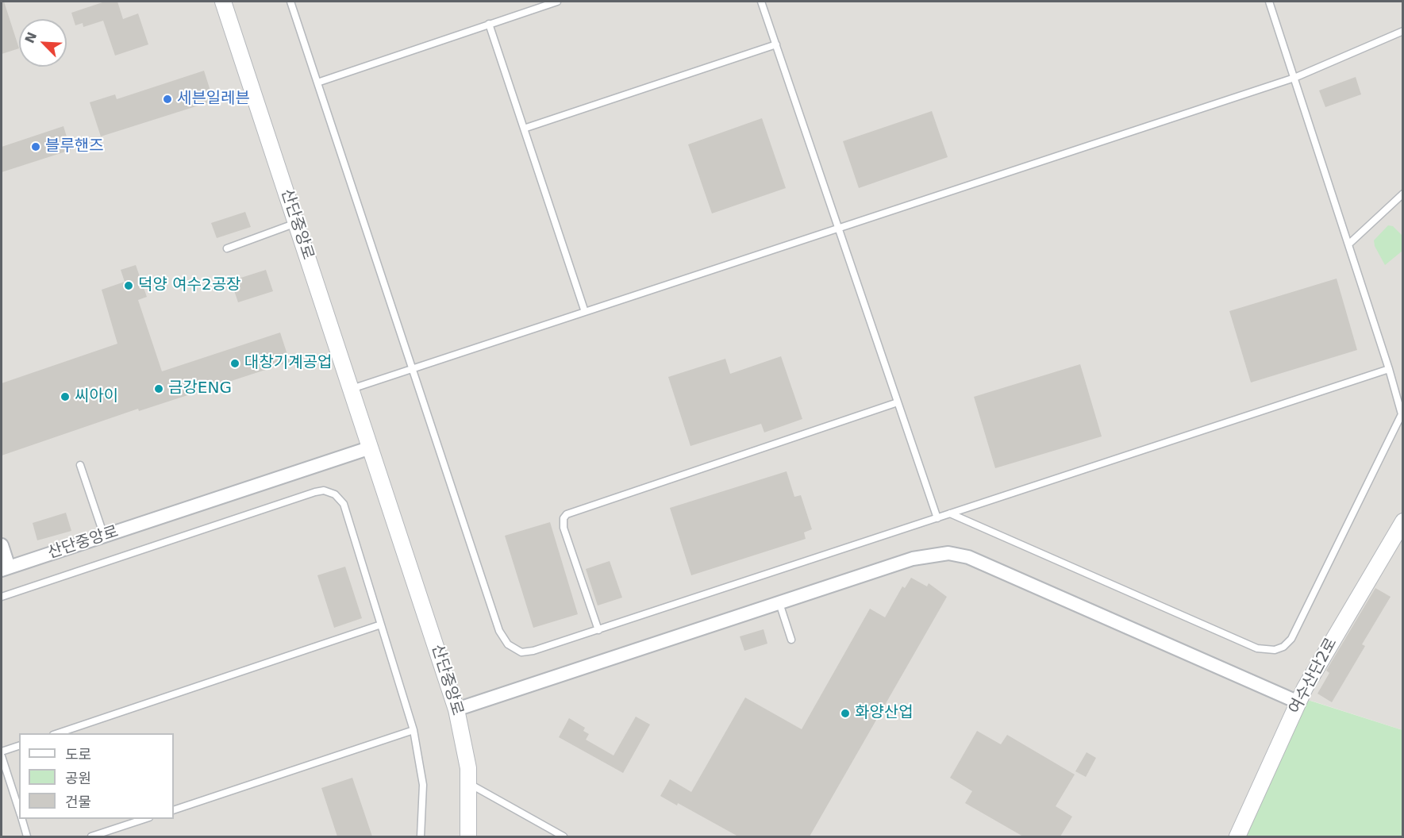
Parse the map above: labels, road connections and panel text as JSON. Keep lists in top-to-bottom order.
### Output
{
  "streets": {
    "street": ["산단중앙로", "여수산단2로"]
  },
  "places": [
    "세븐일레븐",
    "블루핸즈",
    "덕양 여수2공장",
    "대창기계공업",
    "금강ENG",
    "씨아이",
    "화양산업"
  ],
  "legend": ["도로", "공원", "건물"],
  "north": "top left"
}
